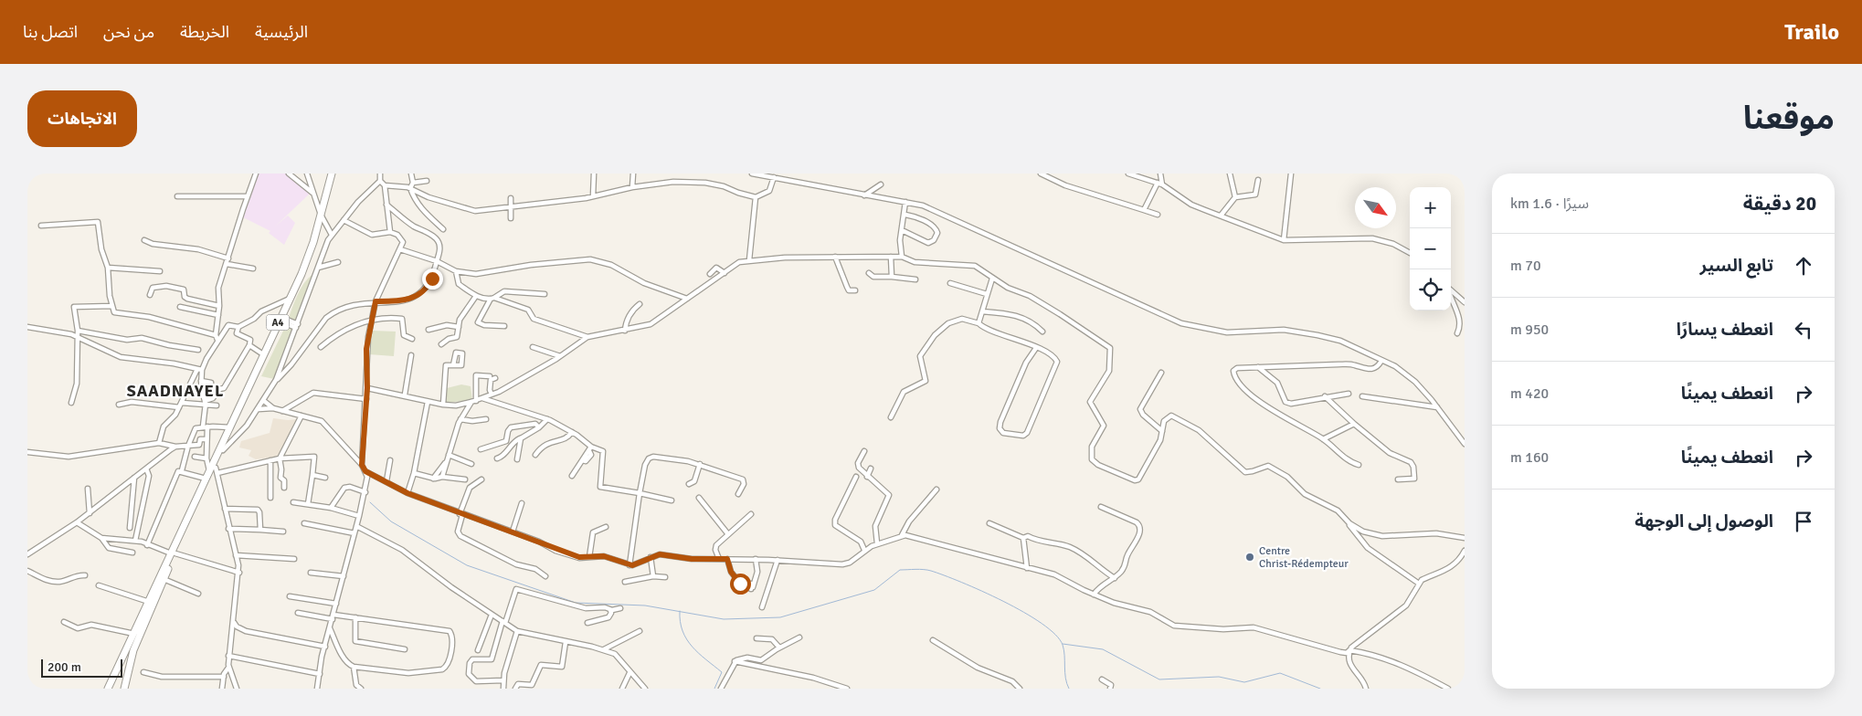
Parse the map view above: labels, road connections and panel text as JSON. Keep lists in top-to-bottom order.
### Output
{
  "streets": {
    "highway": ["A4"]
  },
  "districts": ["SAADNAYEL"],
  "places": ["Centre Christ-Rédempteur"],
  "scale_bar": "200 m",
  "north": "bottom right",
  "page": {
    "header": "Trailo",
    "nav": [
      "الرئيسية",
      "الخريطة",
      "من نحن",
      "اتصل بنا"
    ],
    "title": "موقعنا",
    "buttons": "الاتجاهات",
    "heading": ["20 دقيقة", "سيرًا · 1.6 km"],
    "map_buttons": ["+", "−"],
    "list": [
      ["تابع السير", "70 m"],
      ["انعطف يسارًا", "950 m"],
      ["انعطف يمينًا", "420 m"],
      ["انعطف يمينًا", "160 m"],
      "الوصول إلى الوجهة"
    ],
    "scale": "200 m"
  }
}
